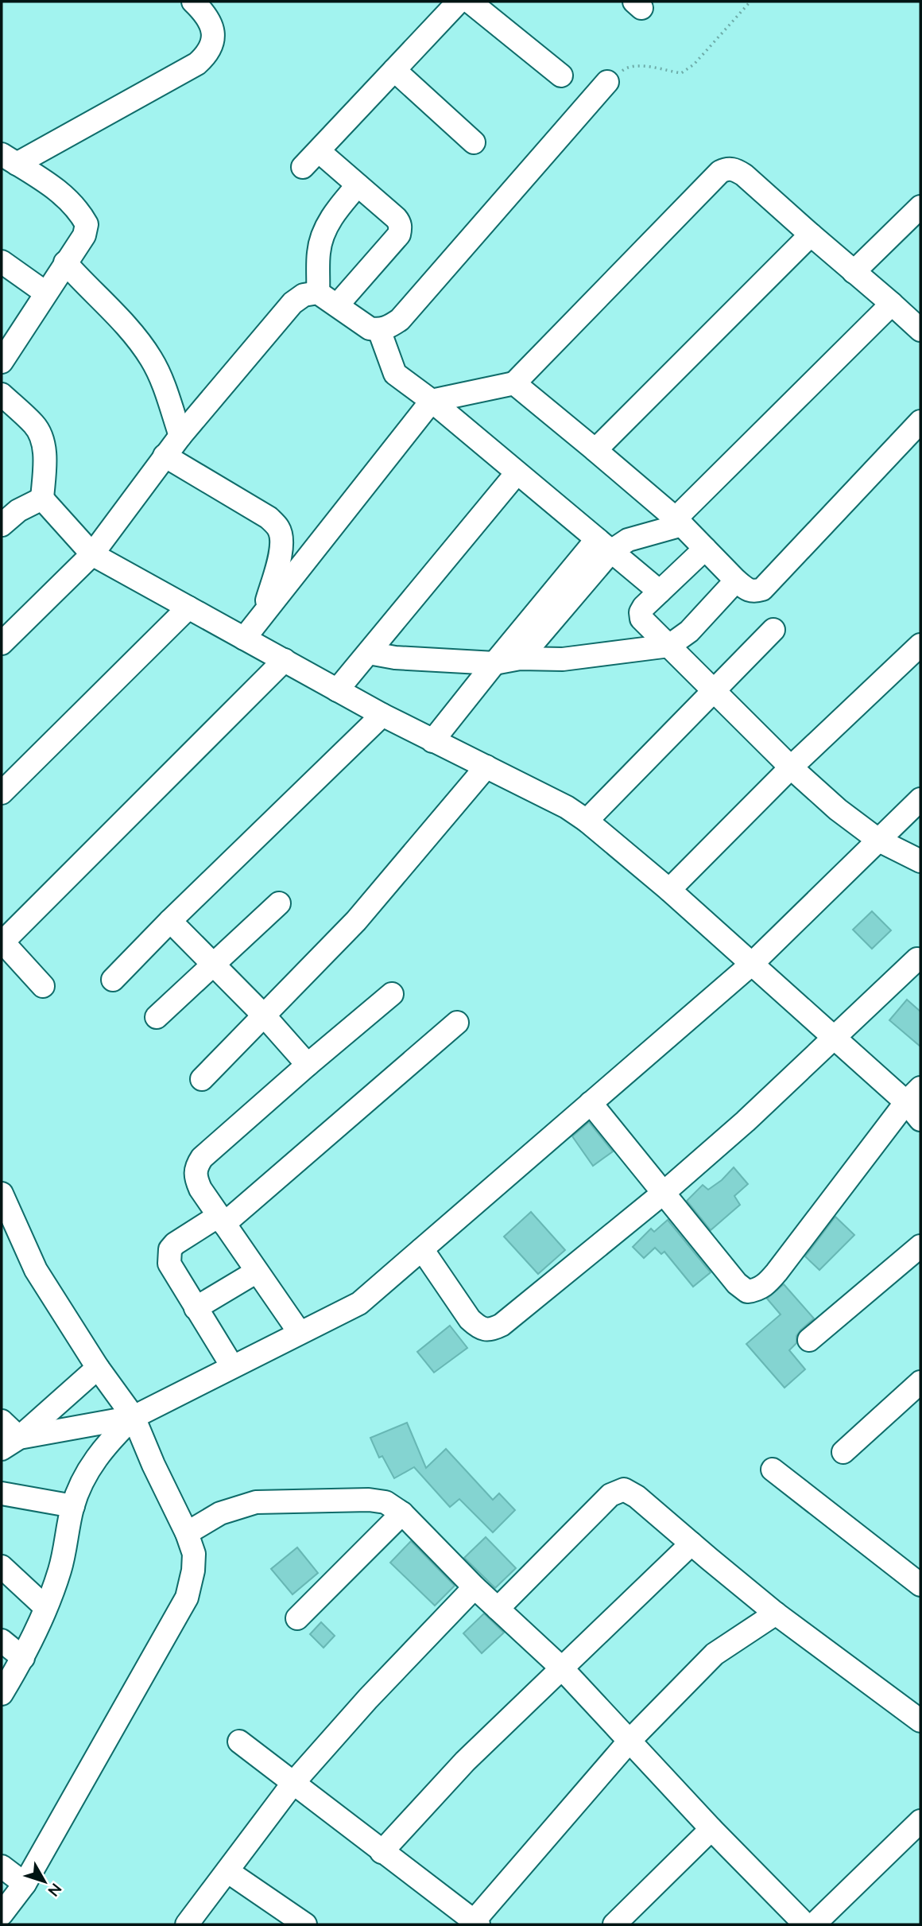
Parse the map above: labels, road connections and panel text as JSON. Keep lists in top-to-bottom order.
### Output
{
  "north": "bottom right"
}
